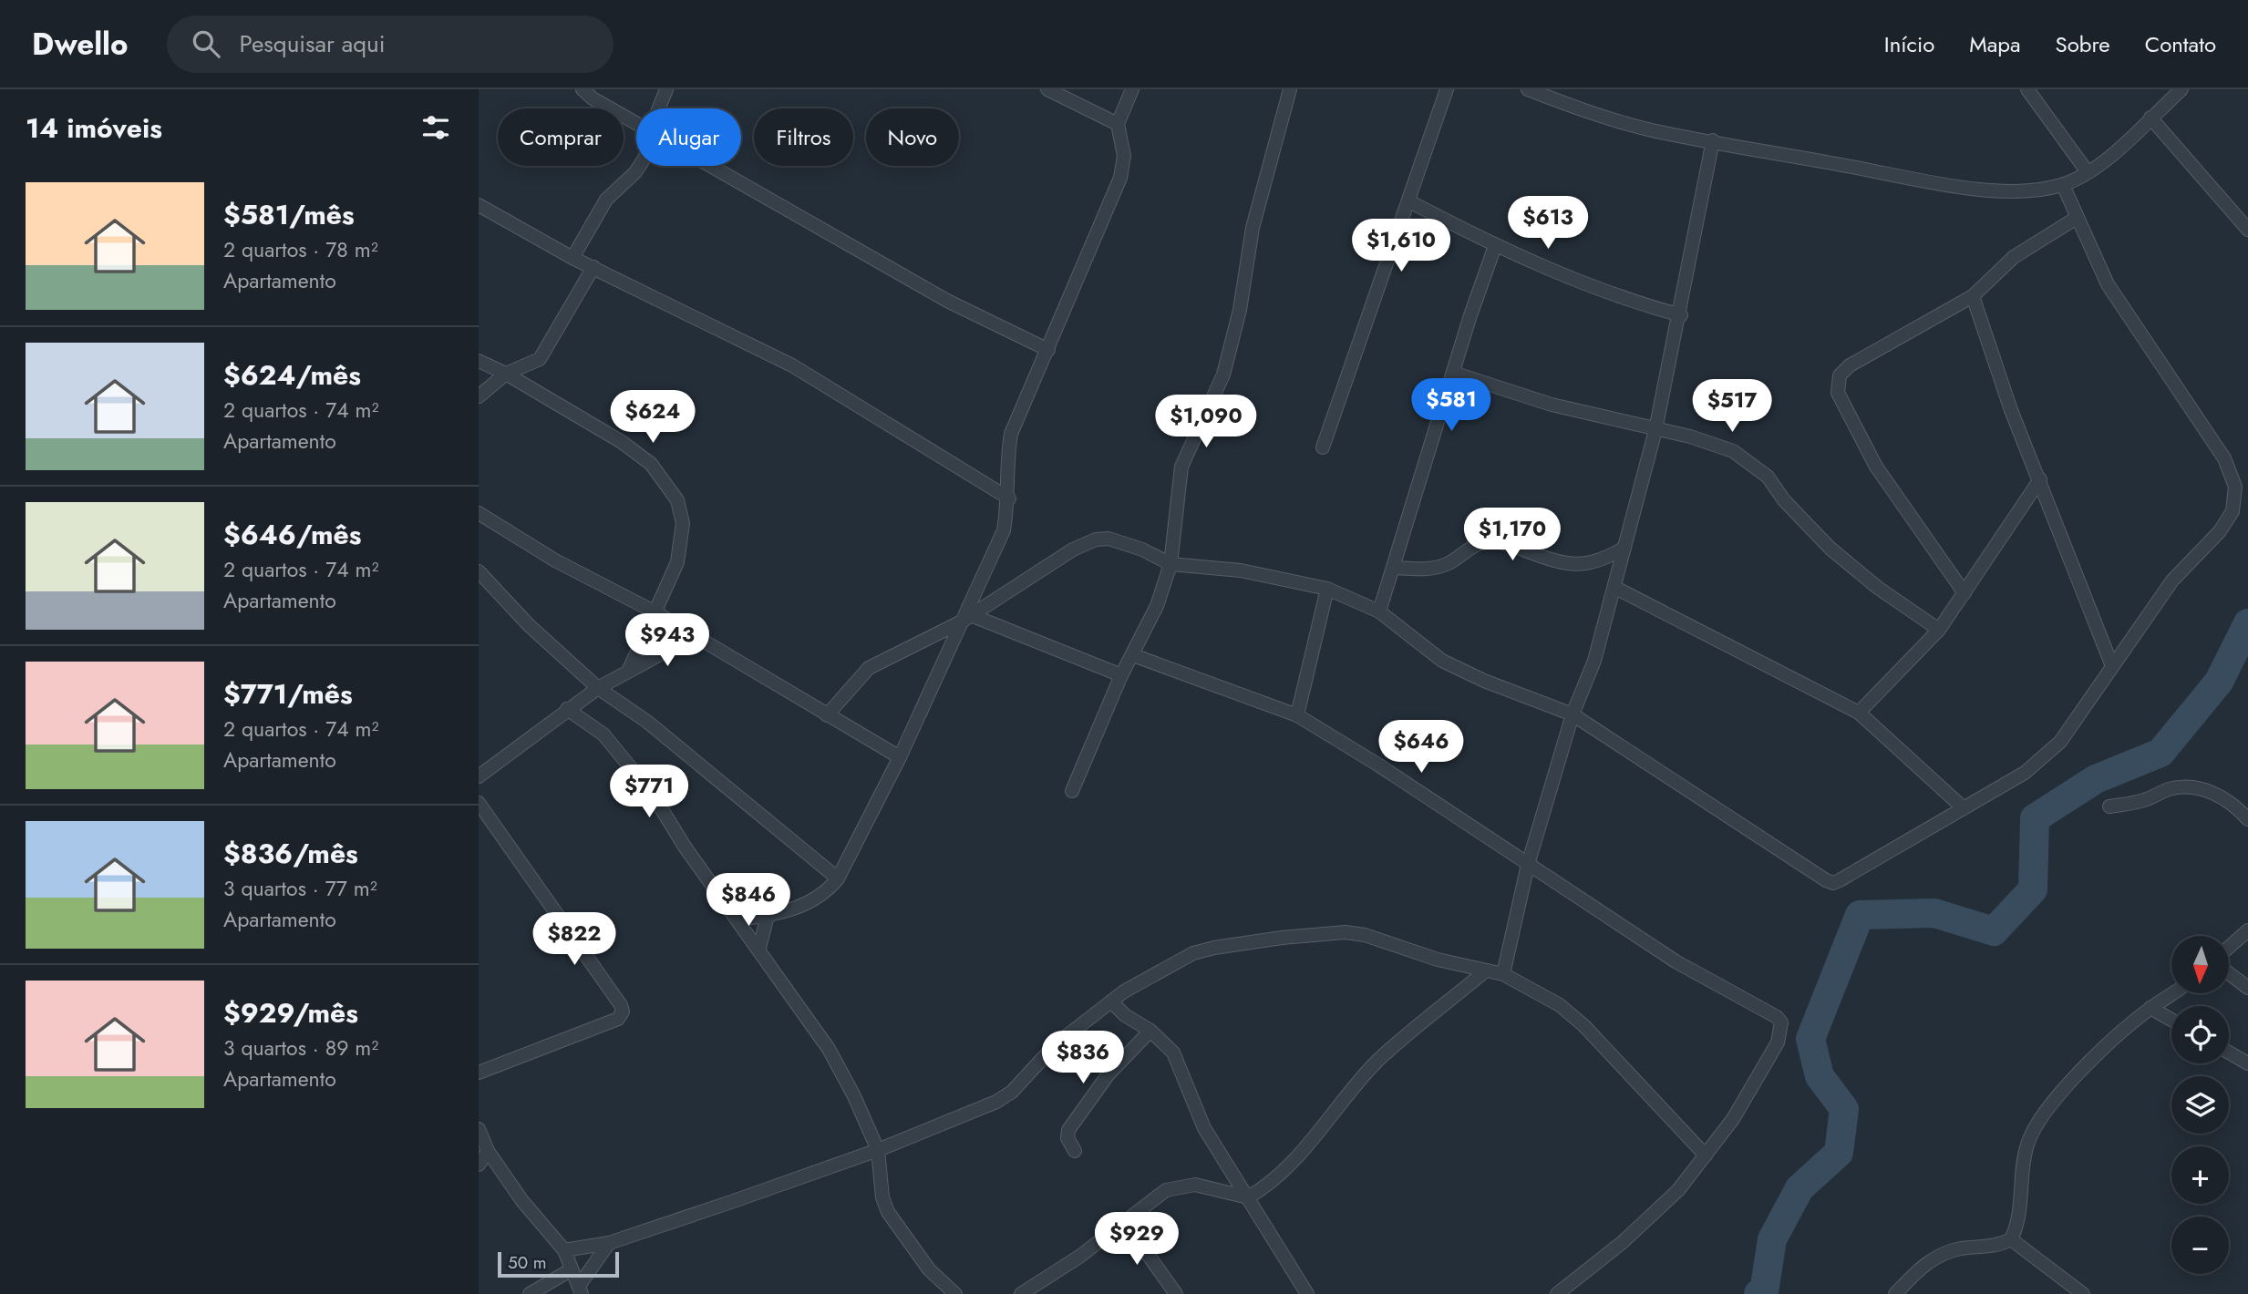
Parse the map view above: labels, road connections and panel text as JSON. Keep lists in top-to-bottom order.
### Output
{
  "scale_bar": "50 m",
  "north": "bottom",
  "page": {
    "header": "Dwello",
    "search": "Pesquisar aqui",
    "nav": [
      "Início",
      "Mapa",
      "Sobre",
      "Contato"
    ],
    "heading": "14 imóveis",
    "chip": [
      "Comprar",
      "Alugar",
      "Filtros",
      "Novo"
    ],
    "list": [
      {
        "name": "$581/mês",
        "note": "2 quartos · 78 m² · Apartamento"
      },
      {
        "name": "$624/mês",
        "note": "2 quartos · 74 m² · Apartamento"
      },
      {
        "name": "$646/mês",
        "note": "2 quartos · 74 m² · Apartamento"
      },
      {
        "name": "$771/mês",
        "note": "2 quartos · 74 m² · Apartamento"
      },
      {
        "name": "$836/mês",
        "note": "3 quartos · 77 m² · Apartamento"
      },
      {
        "name": "$929/mês",
        "note": "3 quartos · 89 m² · Apartamento"
      }
    ],
    "price": [
      "$613",
      "$1,610",
      "$581",
      "$517",
      "$624",
      "$1,090",
      "$1,170",
      "$943",
      "$646",
      "$771",
      "$846",
      "$822",
      "$836",
      "$929"
    ],
    "map_buttons": ["+", "−"],
    "scale": "50 m"
  }
}
